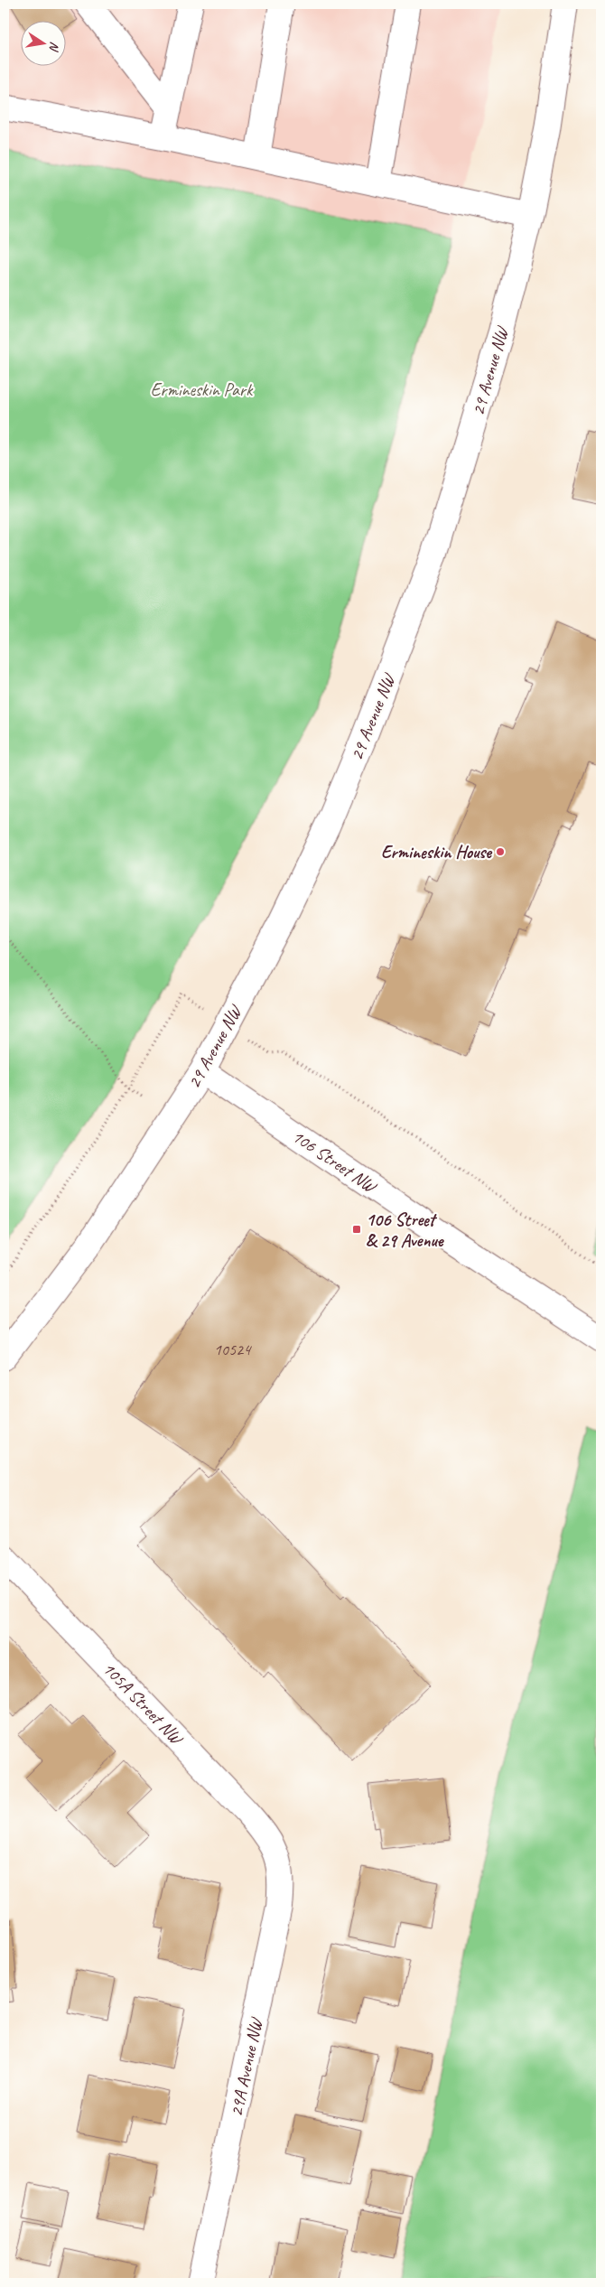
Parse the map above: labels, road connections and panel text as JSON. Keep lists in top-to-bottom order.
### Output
{
  "streets": {
    "street": [
      "29 Avenue NW",
      "106 Street NW",
      "105A Street NW",
      "29A Avenue NW"
    ]
  },
  "crossings": [
    ["29 Avenue NW", "106 Street NW"],
    ["105A Street NW", "29A Avenue NW"]
  ],
  "parks": ["Ermineskin Park"],
  "places": {
    "other": ["Ermineskin House"],
    "transit": ["106 Street & 29 Avenue"]
  },
  "house_numbers": ["10524"],
  "north": "right"
}
